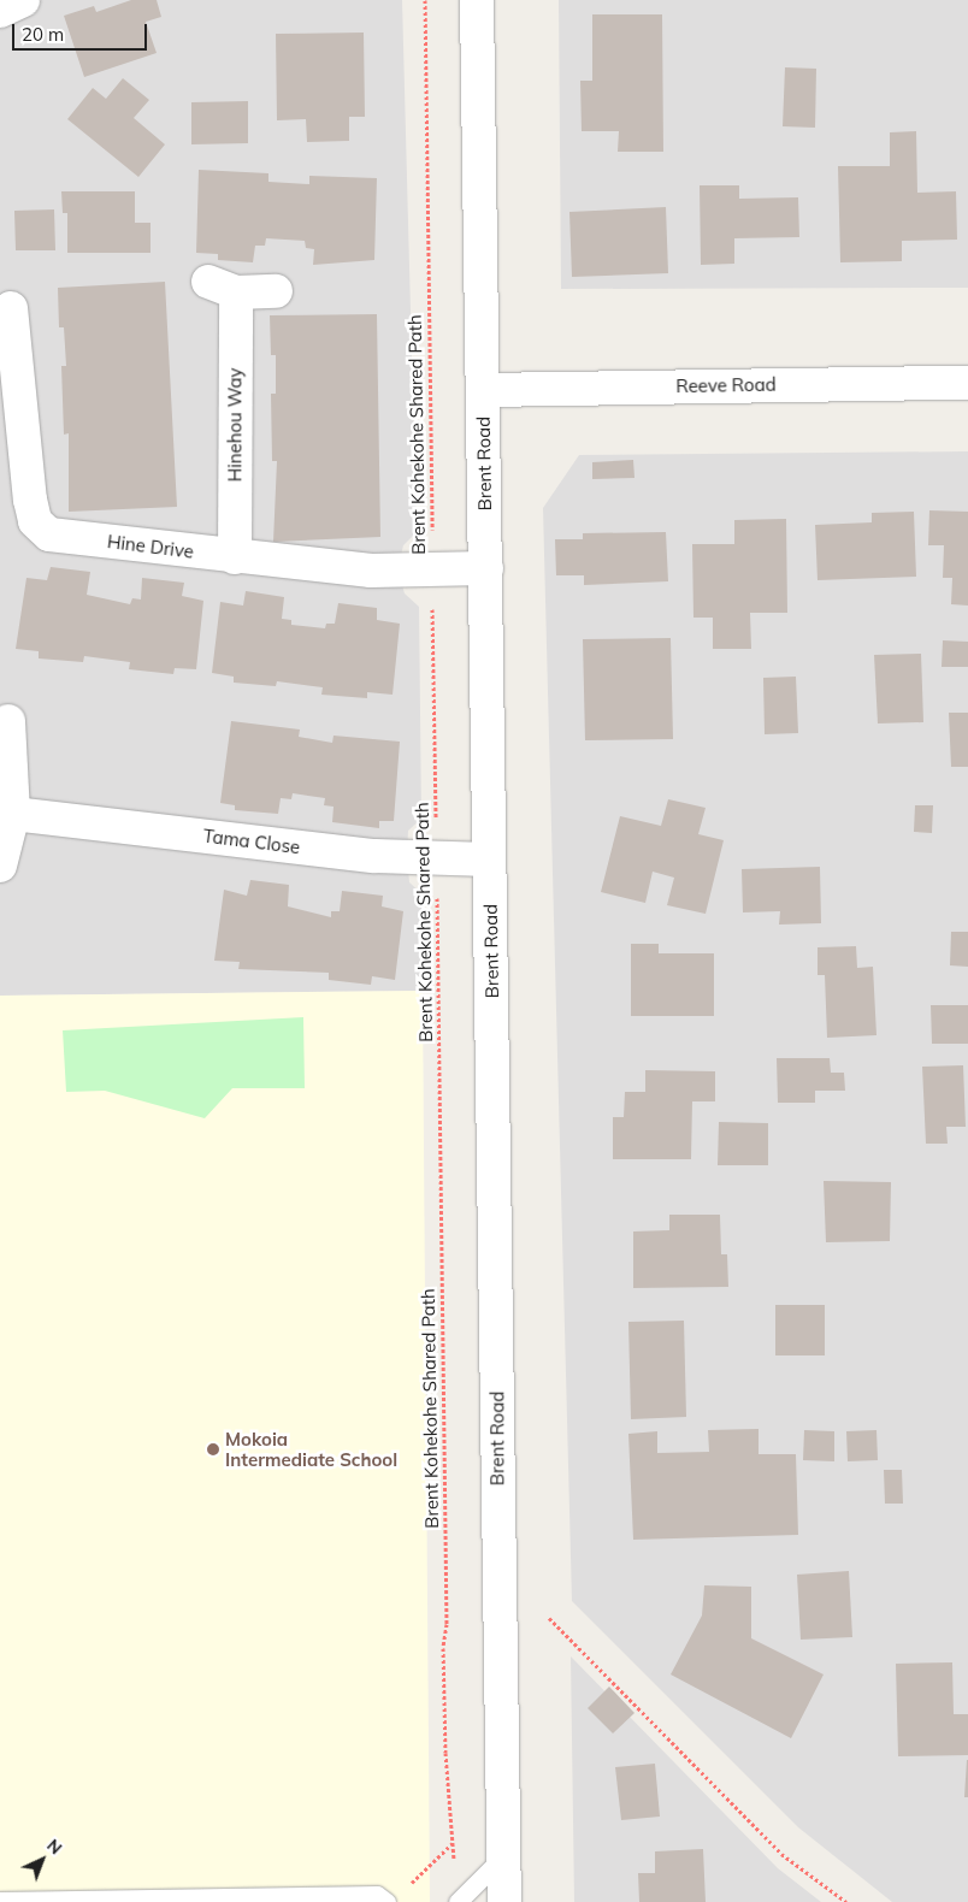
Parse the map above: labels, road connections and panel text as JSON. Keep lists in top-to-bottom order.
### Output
{
  "streets": {
    "street": [
      "Reeve Road",
      "Hinehou Way",
      "Brent Road",
      "Hine Drive",
      "Tama Close"
    ],
    "path": ["Brent Kohekohe Shared Path"]
  },
  "crossings": [
    ["Reeve Road", "Brent Road"],
    ["Hinehou Way", "Hine Drive"],
    ["Brent Kohekohe Shared Path", "Hine Drive"],
    ["Brent Kohekohe Shared Path", "Tama Close"],
    ["Brent Road", "Hine Drive"],
    ["Brent Road", "Tama Close"]
  ],
  "places": ["Mokoia Intermediate School"],
  "scale_bar": "20 m",
  "north": "top right"
}
